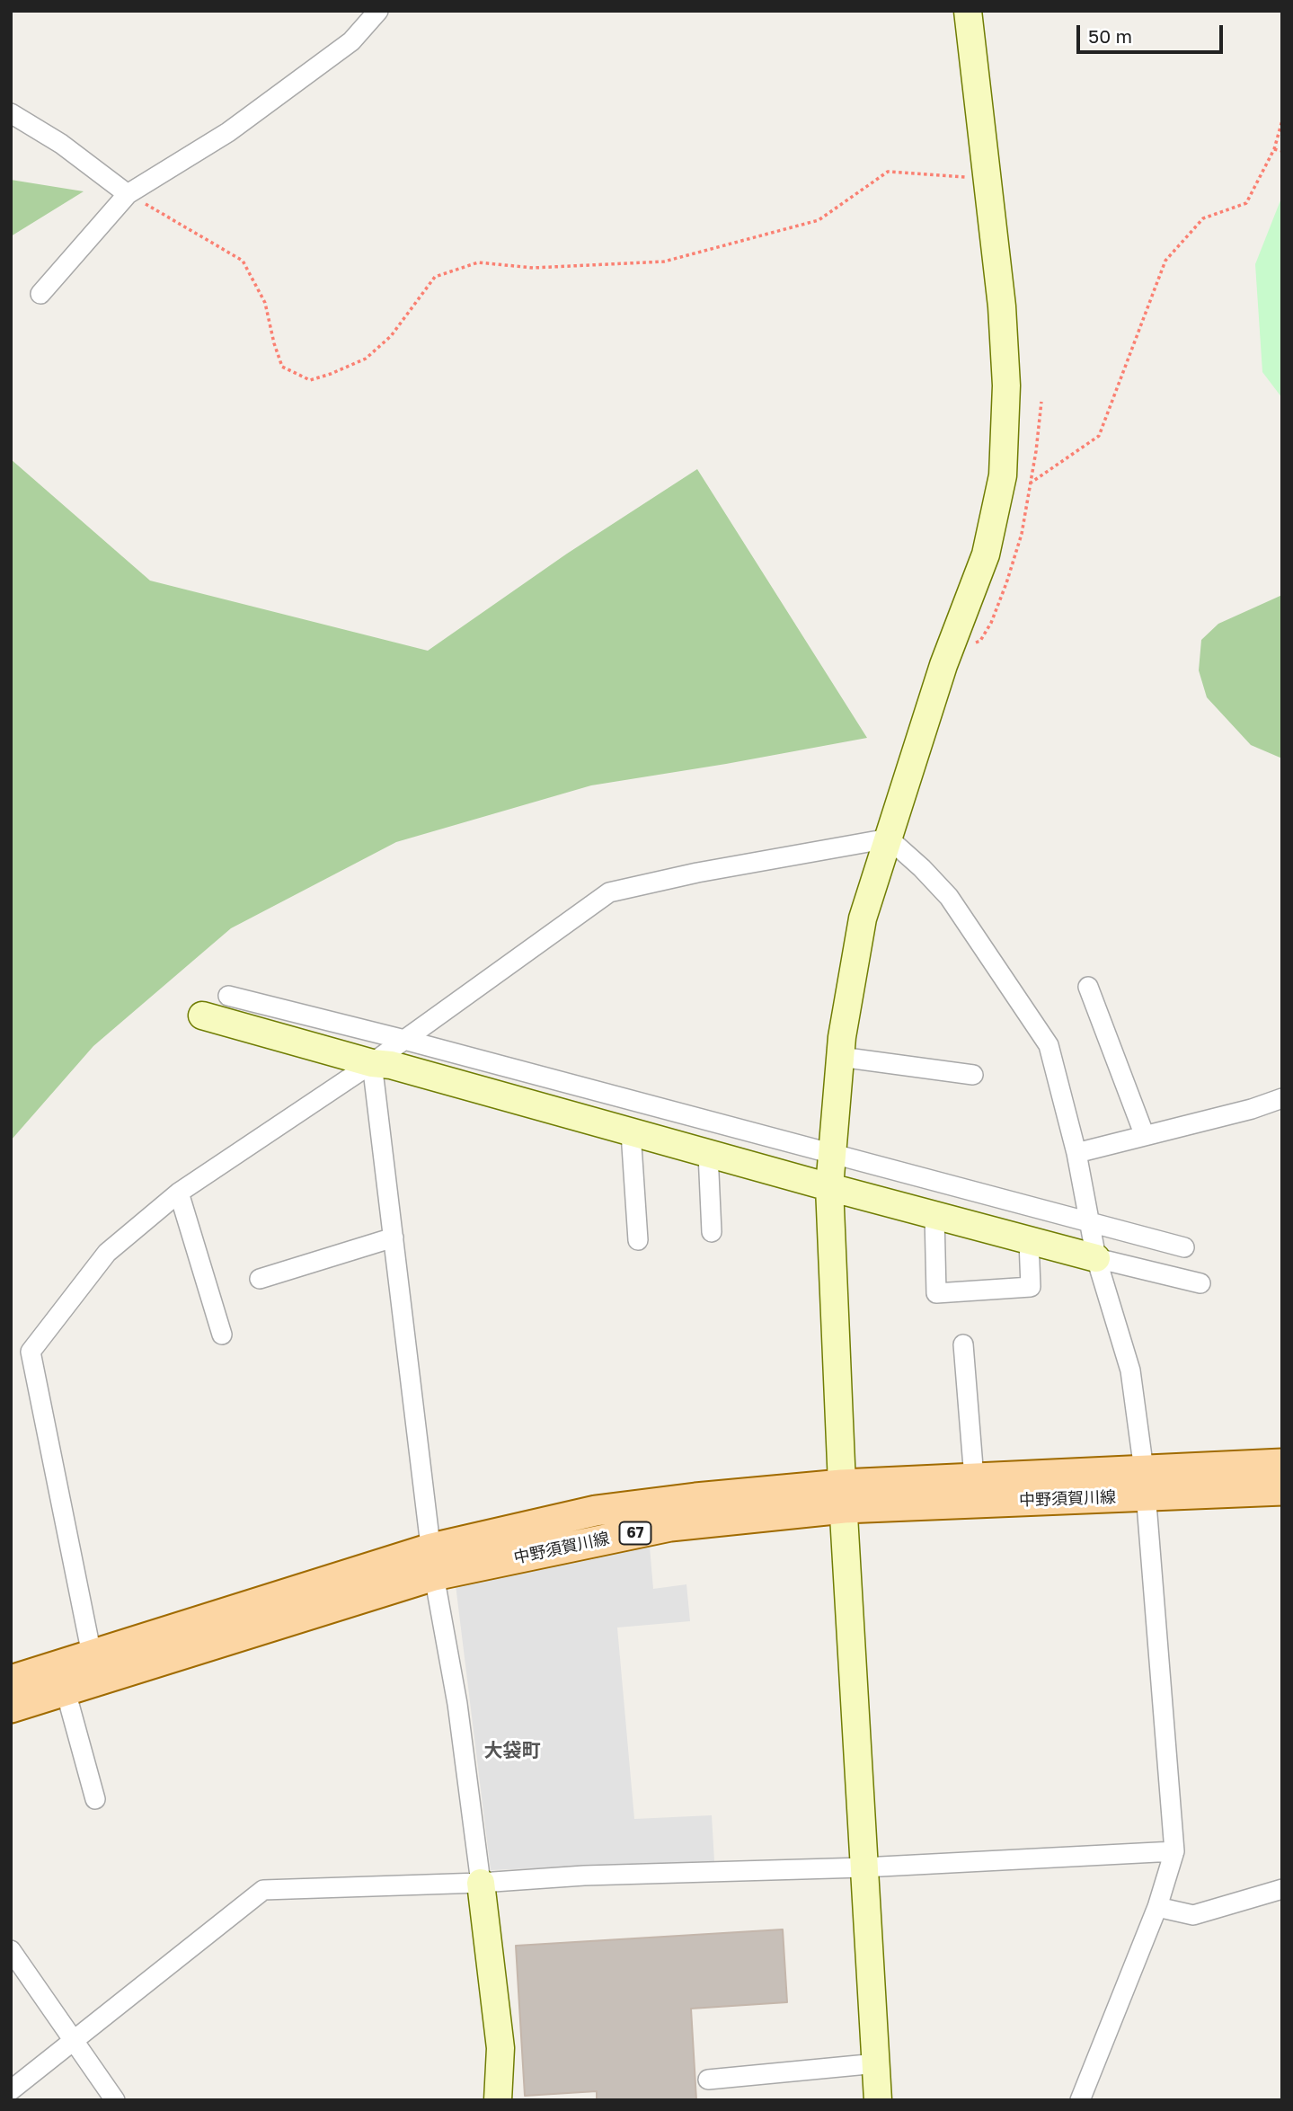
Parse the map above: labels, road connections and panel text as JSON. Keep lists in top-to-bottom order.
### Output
{
  "streets": {
    "main road": ["中野須賀川線", "67"]
  },
  "districts": ["大袋町"],
  "scale_bar": "50 m"
}
